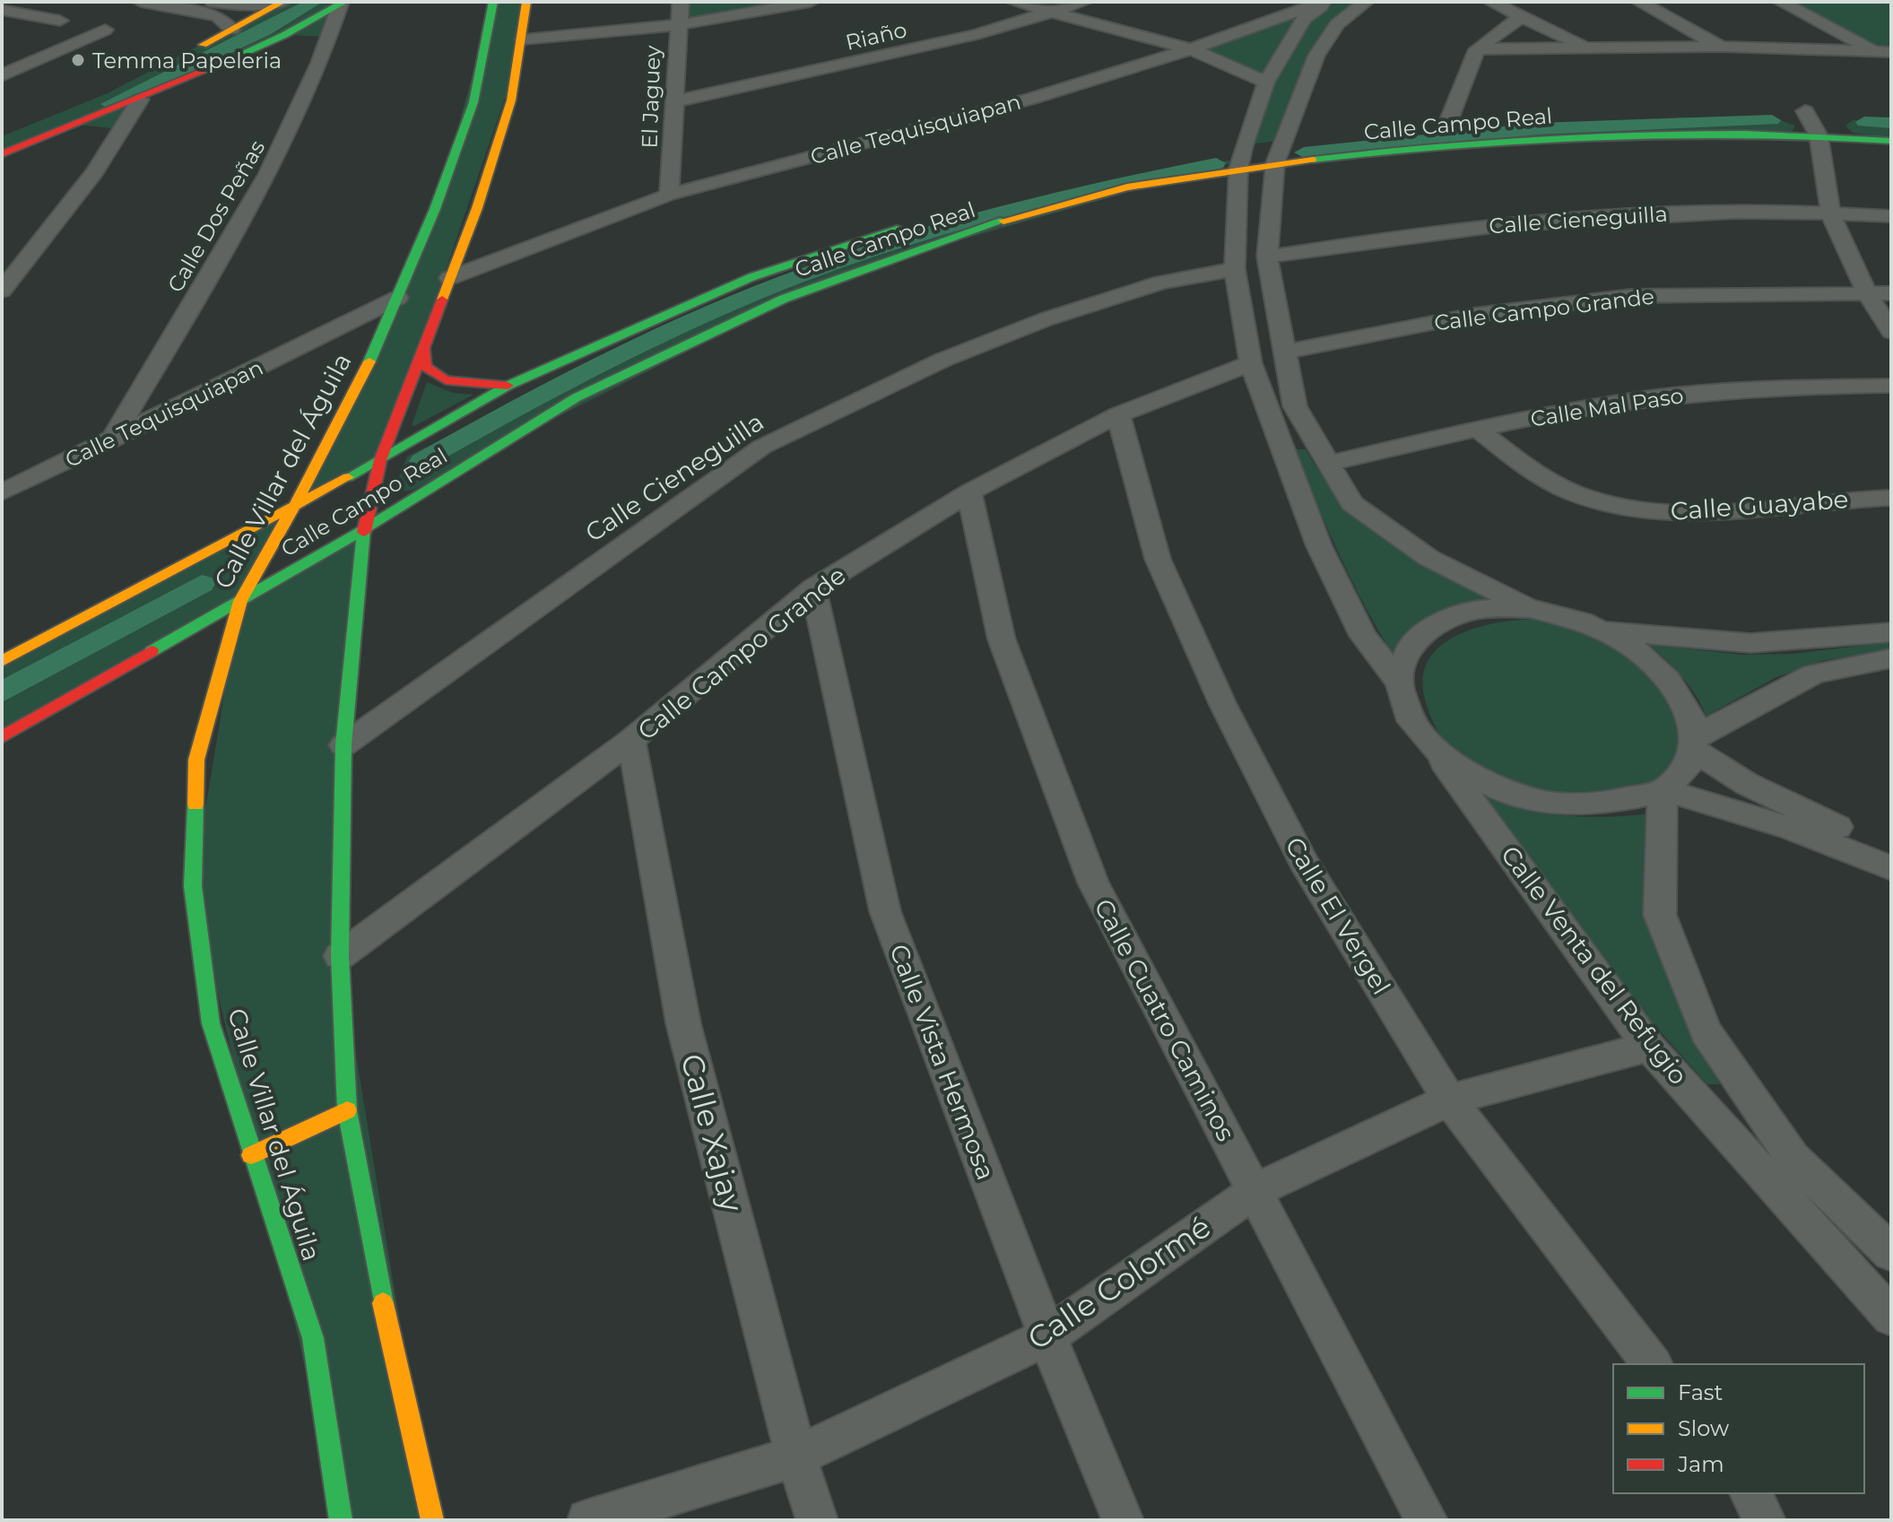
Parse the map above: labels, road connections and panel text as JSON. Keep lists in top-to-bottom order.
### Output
{
  "streets": {
    "street": [
      "Riaño",
      "El Jaguey",
      "Calle Campo Real",
      "Calle Tequisquiapan",
      "Calle Dos Peñas",
      "Calle Cieneguilla",
      "Calle Campo Grande",
      "Calle Mal Paso",
      "Calle Villar del Águila",
      "Calle Guayabe",
      "Calle El Vergel",
      "Calle Venta del Refugio",
      "Calle Cuatro Caminos",
      "Calle Vista Hermosa",
      "Calle Xajay",
      "Calle Colormé"
    ]
  },
  "crossings": [
    ["Riaño", "El Jaguey"],
    ["El Jaguey", "Calle Tequisquiapan"],
    ["Calle Campo Real", "Calle Villar del Águila"],
    ["Calle Tequisquiapan", "Calle Dos Peñas"],
    ["Calle Tequisquiapan", "Calle Villar del Águila"],
    ["Calle Campo Grande", "Calle El Vergel"],
    ["Calle Campo Grande", "Calle Cuatro Caminos"],
    ["Calle Campo Grande", "Calle Vista Hermosa"],
    ["Calle Campo Grande", "Calle Xajay"],
    ["Calle Mal Paso", "Calle Guayabe"],
    ["Calle El Vergel", "Calle Colormé"],
    ["Calle Venta del Refugio", "Calle Colormé"],
    ["Calle Cuatro Caminos", "Calle Colormé"],
    ["Calle Vista Hermosa", "Calle Colormé"],
    ["Calle Xajay", "Calle Colormé"]
  ],
  "places": ["Temma Papeleria"],
  "legend": ["Fast", "Slow", "Jam"]
}
